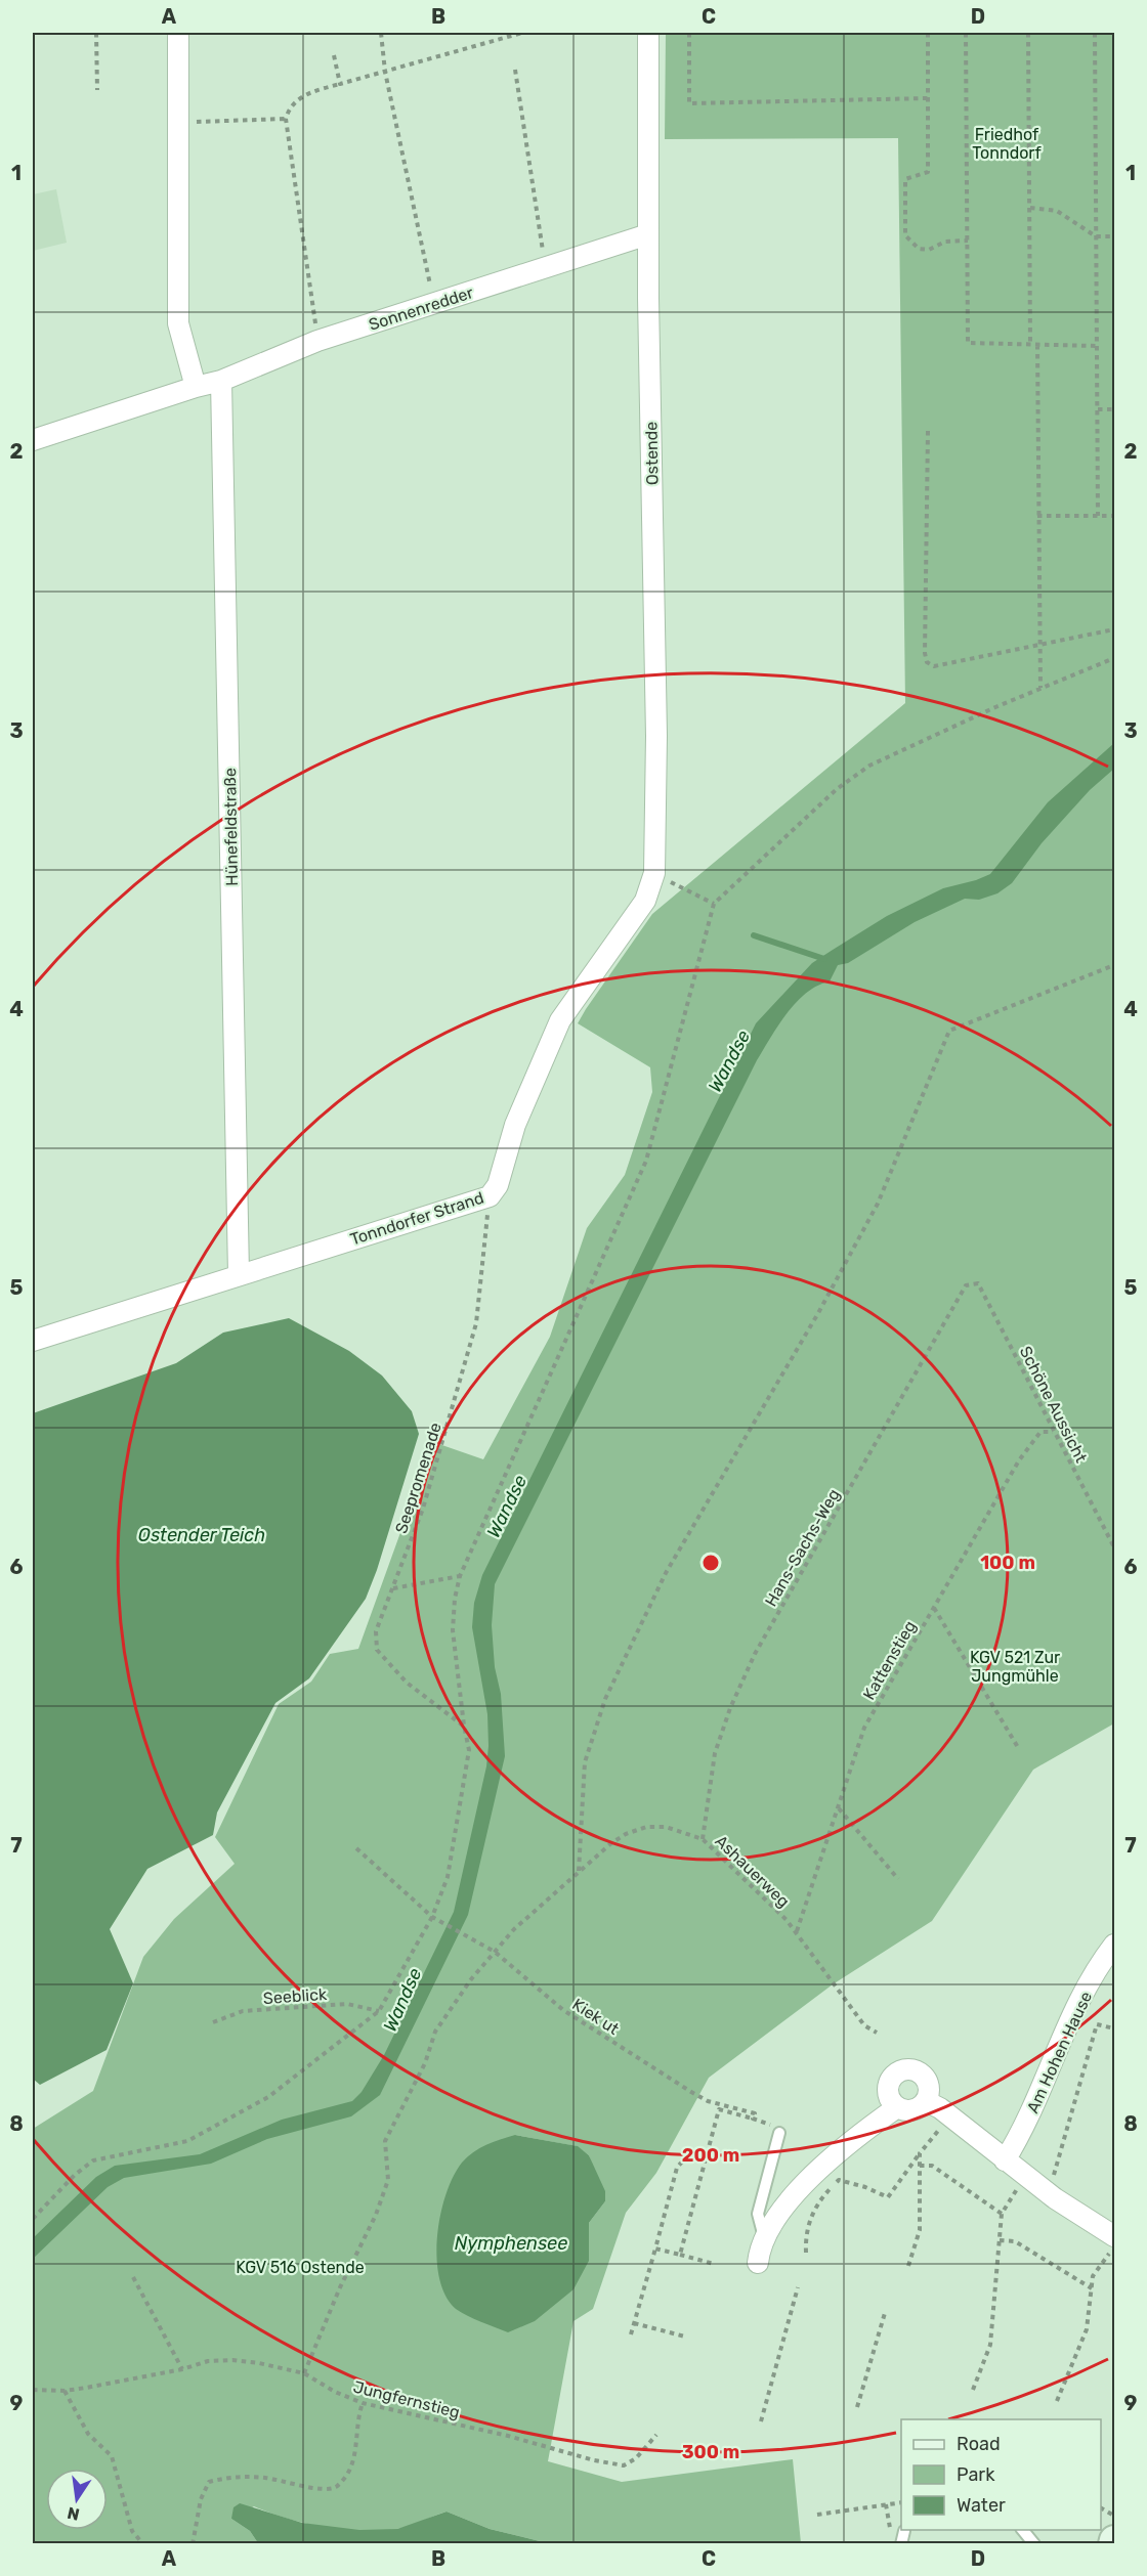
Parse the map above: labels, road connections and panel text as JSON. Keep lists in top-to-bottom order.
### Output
{
  "streets": {
    "street": [
      "Sonnenredder",
      "Ostende",
      "Hünefeldstraße",
      "Tonndorfer Strand",
      "Am Hohen Hause"
    ],
    "path": [
      "Schöne Aussicht",
      "Seepromenade",
      "Hans-Sachs-Weg",
      "Kattenstieg",
      "Ashauerweg",
      "Seeblick",
      "Kiek ut",
      "Jungfernstieg"
    ]
  },
  "crossings": [
    ["Sonnenredder", "Ostende"],
    ["Sonnenredder", "Hünefeldstraße"],
    ["Ostende", "Tonndorfer Strand"],
    ["Hünefeldstraße", "Tonndorfer Strand"],
    ["Tonndorfer Strand", "Seepromenade"],
    ["Schöne Aussicht", "Hans-Sachs-Weg"],
    ["Schöne Aussicht", "Kattenstieg"],
    ["Hans-Sachs-Weg", "Ashauerweg"],
    ["Kattenstieg", "Ashauerweg"],
    ["Ashauerweg", "Kiek ut"],
    ["Ashauerweg", "Jungfernstieg"]
  ],
  "water": ["Wandse", "Ostender Teich", "Nymphensee"],
  "parks": ["Friedhof Tonndorf", "KGV 521 Zur Jungmühle", "KGV 516 Ostende"],
  "legend": ["Road", "Park", "Water"],
  "north": "bottom",
  "grid": {
    "columns": [
      "A",
      "B",
      "C",
      "D"
    ],
    "rows": [
      "1",
      "2",
      "3",
      "4",
      "5",
      "6",
      "7",
      "8",
      "9"
    ]
  },
  "rings": ["100 m", "200 m", "300 m"]
}
